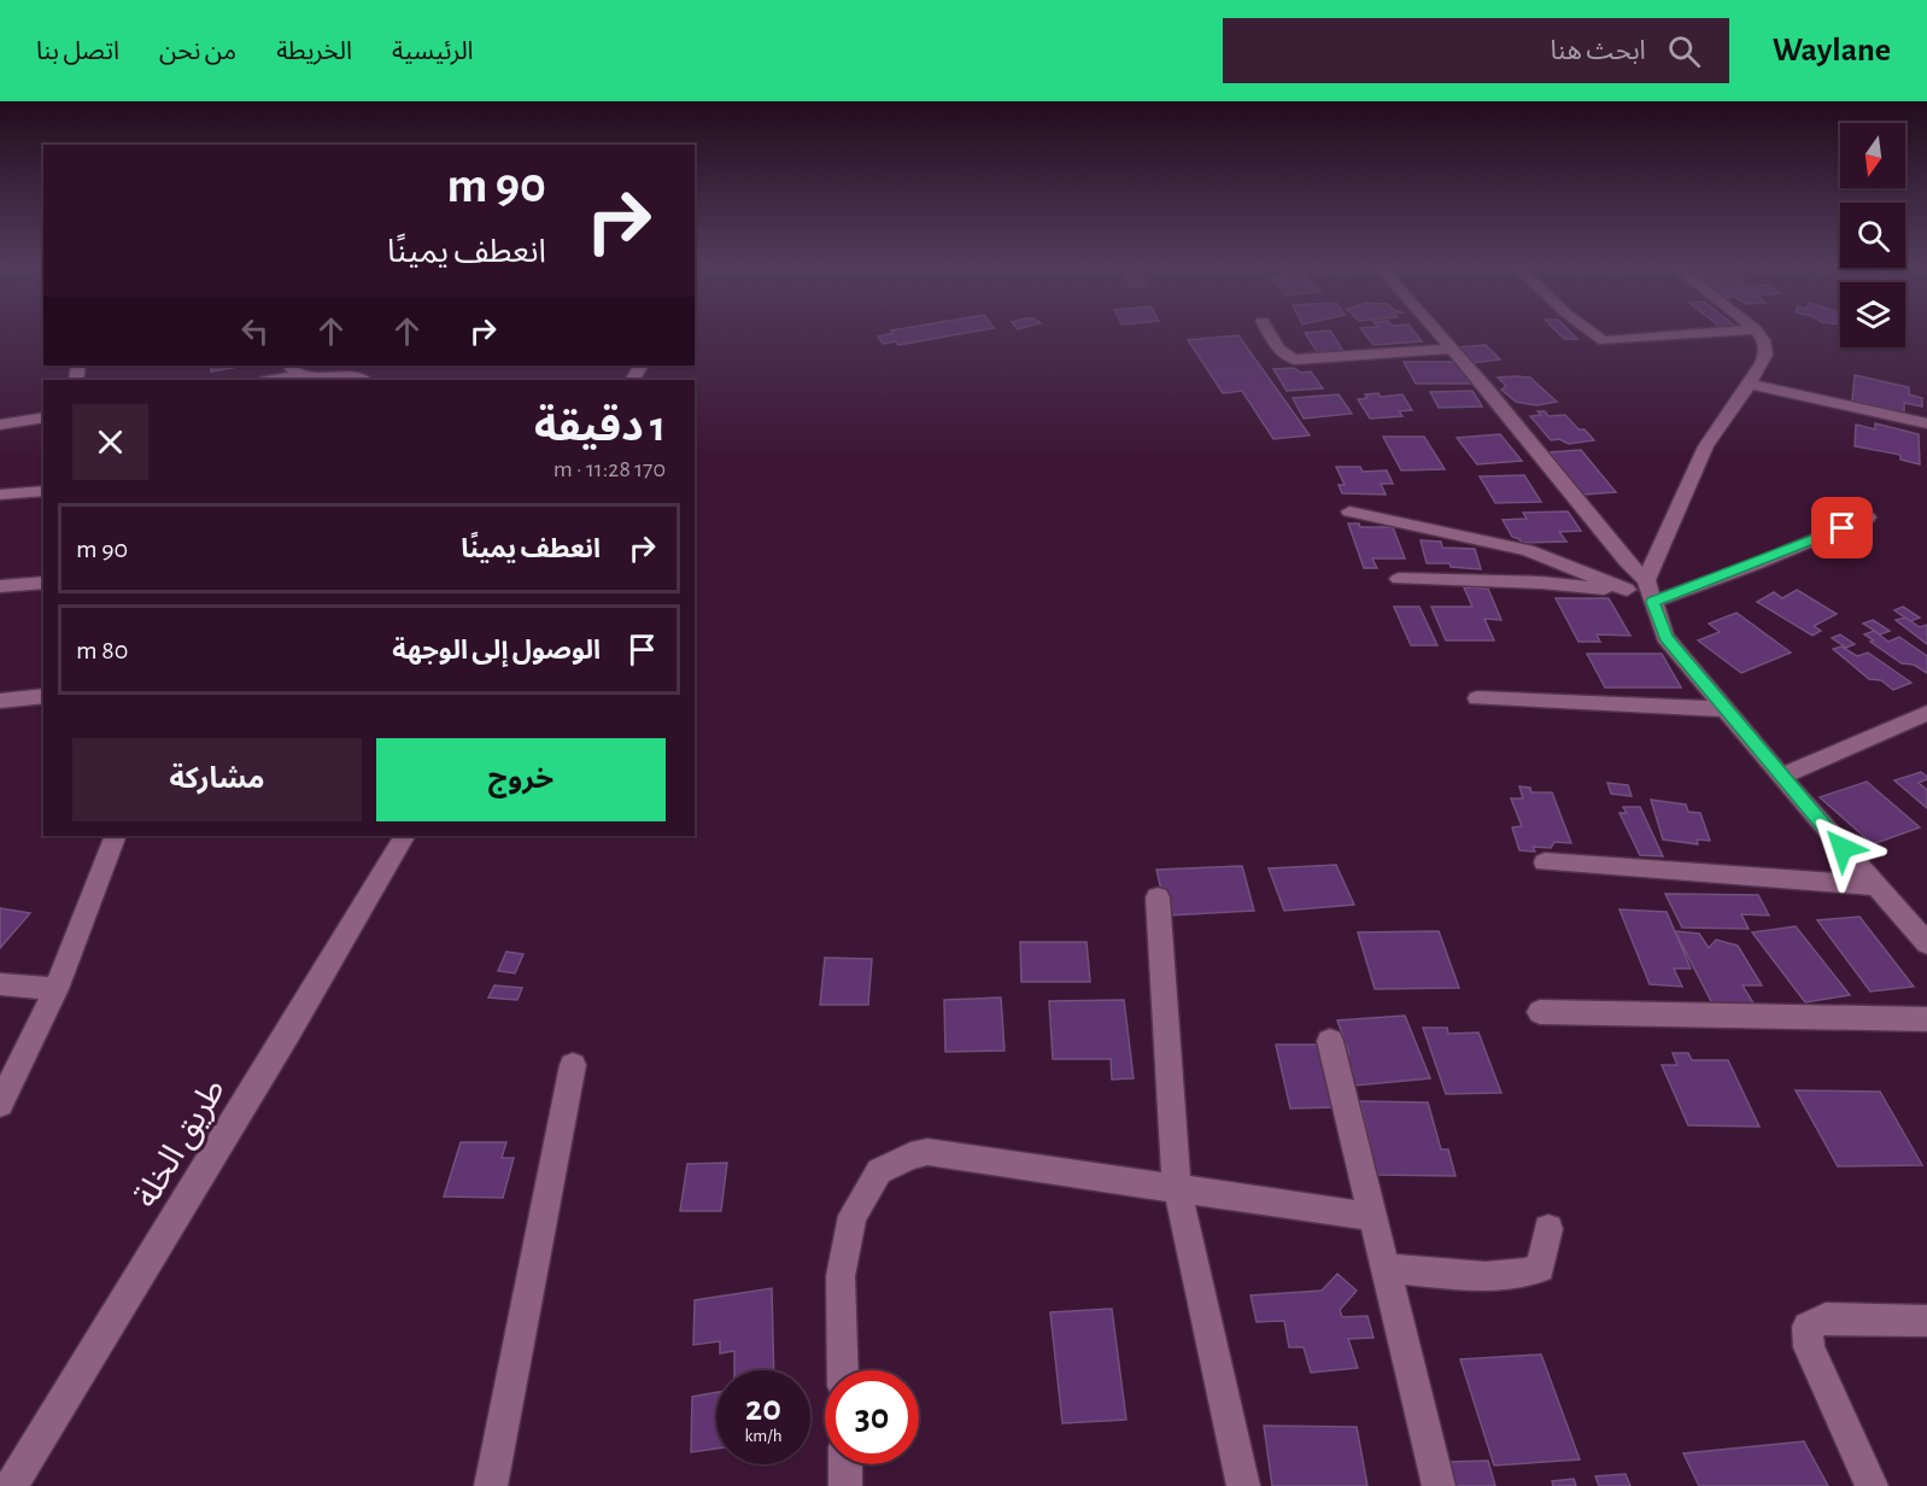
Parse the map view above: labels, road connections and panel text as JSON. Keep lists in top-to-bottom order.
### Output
{
  "streets": {
    "street": ["طريق الخلة"]
  },
  "north": "bottom",
  "page": {
    "header": "Waylane",
    "search": "ابحث هنا",
    "nav": [
      "الرئيسية",
      "الخريطة",
      "من نحن",
      "اتصل بنا"
    ],
    "turn": ["90 m", "انعطف يمينًا"],
    "heading": ["1 دقيقة", "170 m · 11:28"],
    "list": [
      {
        "name": "انعطف يمينًا",
        "value": "90 m"
      },
      {
        "name": "الوصول إلى الوجهة",
        "value": "80 m"
      }
    ],
    "buttons": ["خروج", "مشاركة"],
    "speed": "20 km/h",
    "limit": "30"
  }
}
